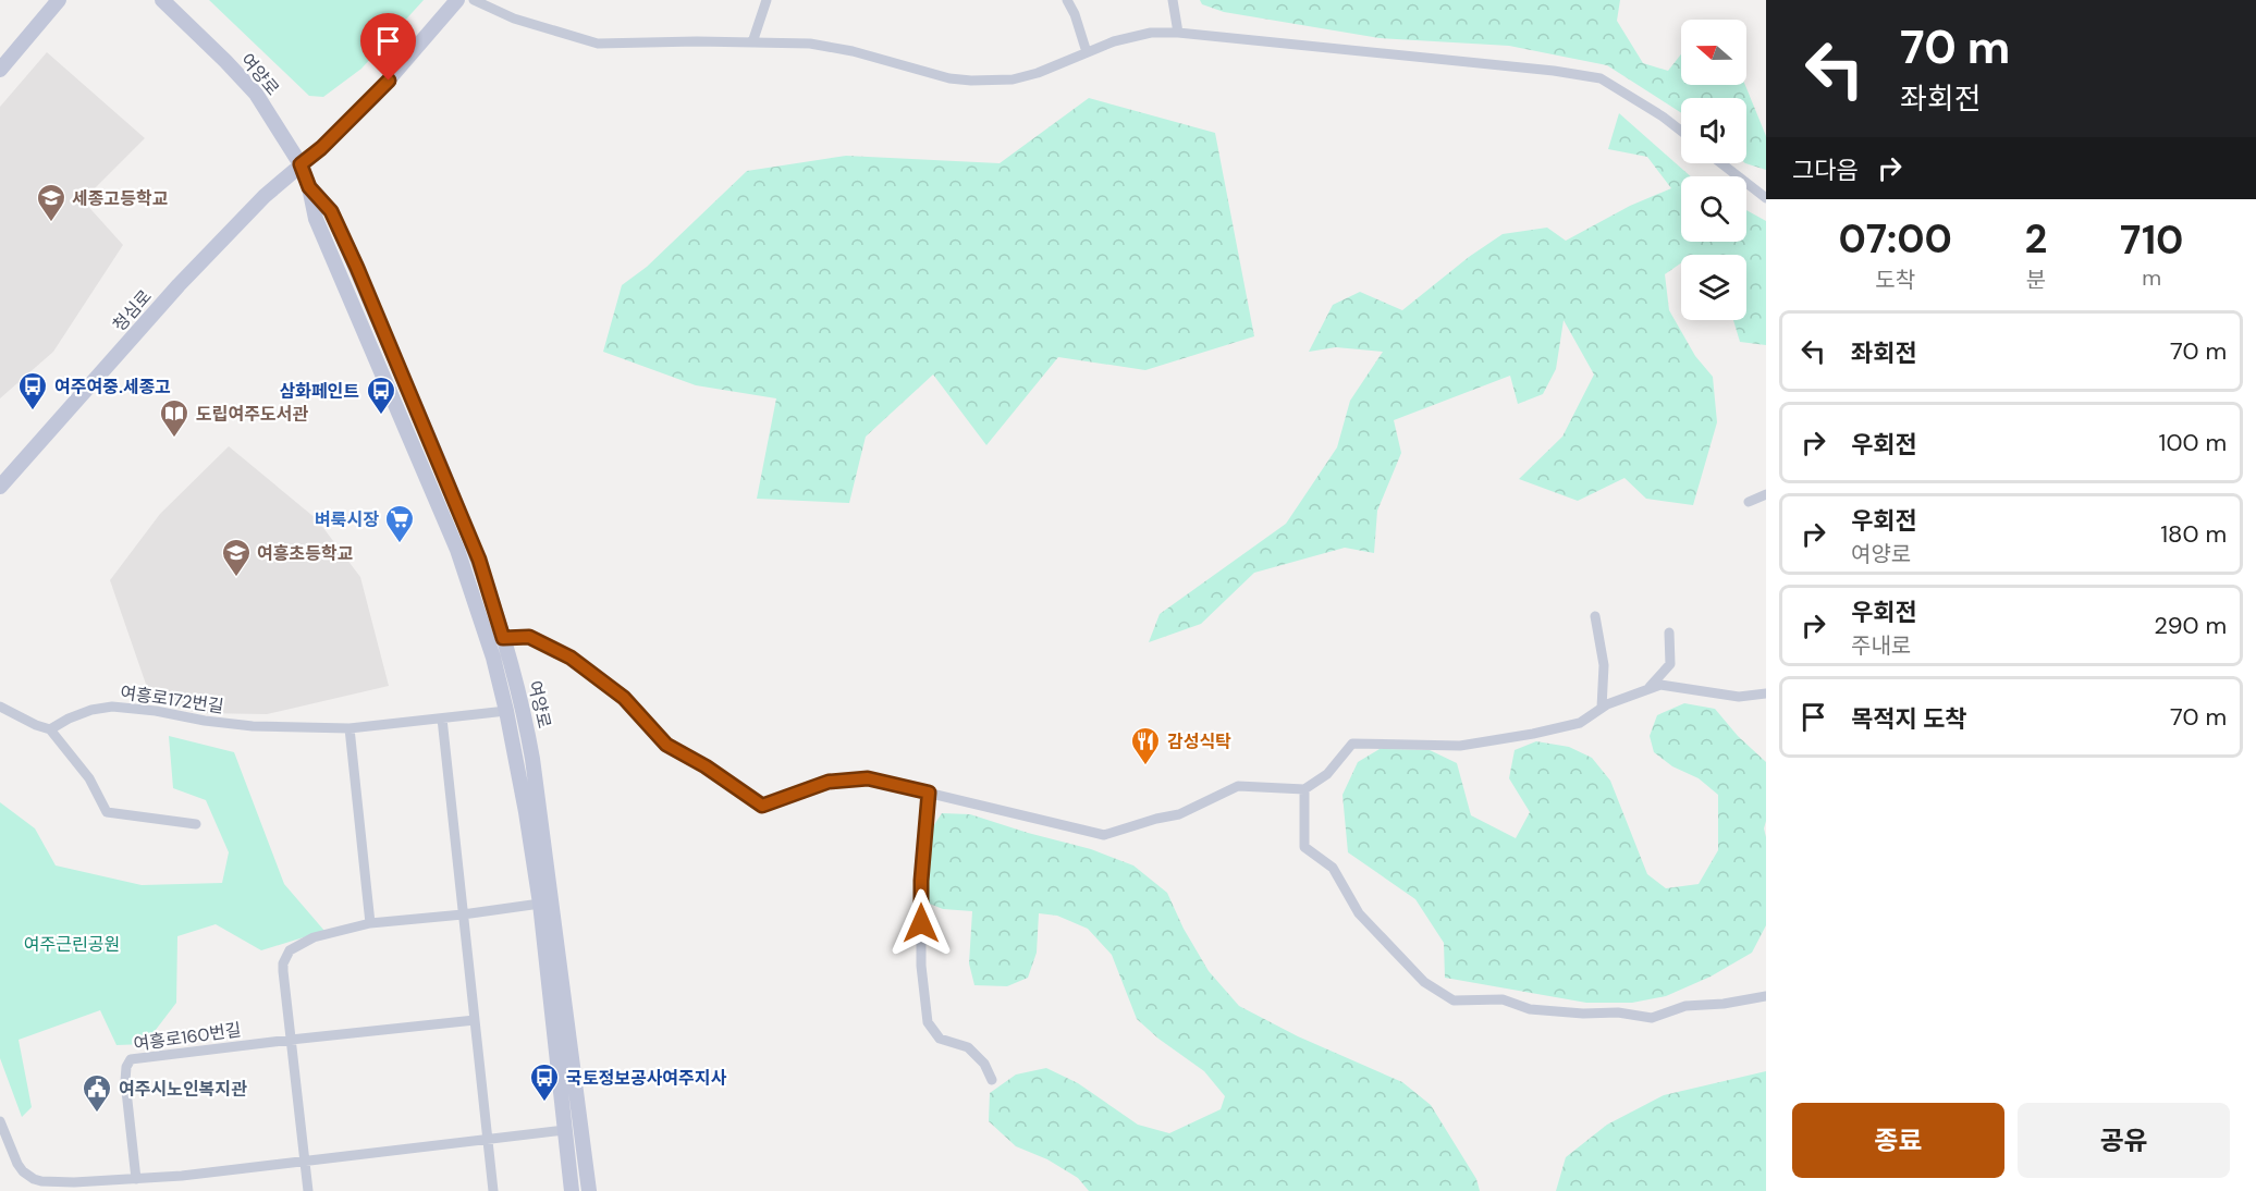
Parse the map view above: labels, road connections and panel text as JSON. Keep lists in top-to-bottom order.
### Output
{
  "streets": {
    "street": [
      "여양로",
      "청심로",
      "여흥로172번길",
      "여흥로160번길"
    ]
  },
  "crossings": [
    ["여양로", "청심로"],
    ["여양로", "여흥로172번길"]
  ],
  "parks": ["여주근린공원"],
  "places": {
    "school or university": ["세종고등학교", "여흥초등학교"],
    "bus stop": ["여주여중.세종고", "삼화페인트", "국토정보공사여주지사"],
    "library": ["도립여주도서관"],
    "supermarket": ["벼룩시장"],
    "restaurant": ["감성식탁"],
    "public building": ["여주시노인복지관"]
  },
  "north": "left",
  "page": {
    "turn": ["70 m", "좌회전"],
    "then": "그다음",
    "eta": [
      "07:00",
      "도착",
      "2",
      "분",
      "710",
      "m"
    ],
    "list": [
      {
        "name": "좌회전",
        "value": "70 m"
      },
      {
        "name": "우회전",
        "value": "100 m"
      },
      {
        "name": "우회전",
        "note": "여양로",
        "value": "180 m"
      },
      {
        "name": "우회전",
        "note": "주내로",
        "value": "290 m"
      },
      {
        "name": "목적지 도착",
        "value": "70 m"
      }
    ],
    "buttons": ["종료", "공유"]
  }
}
